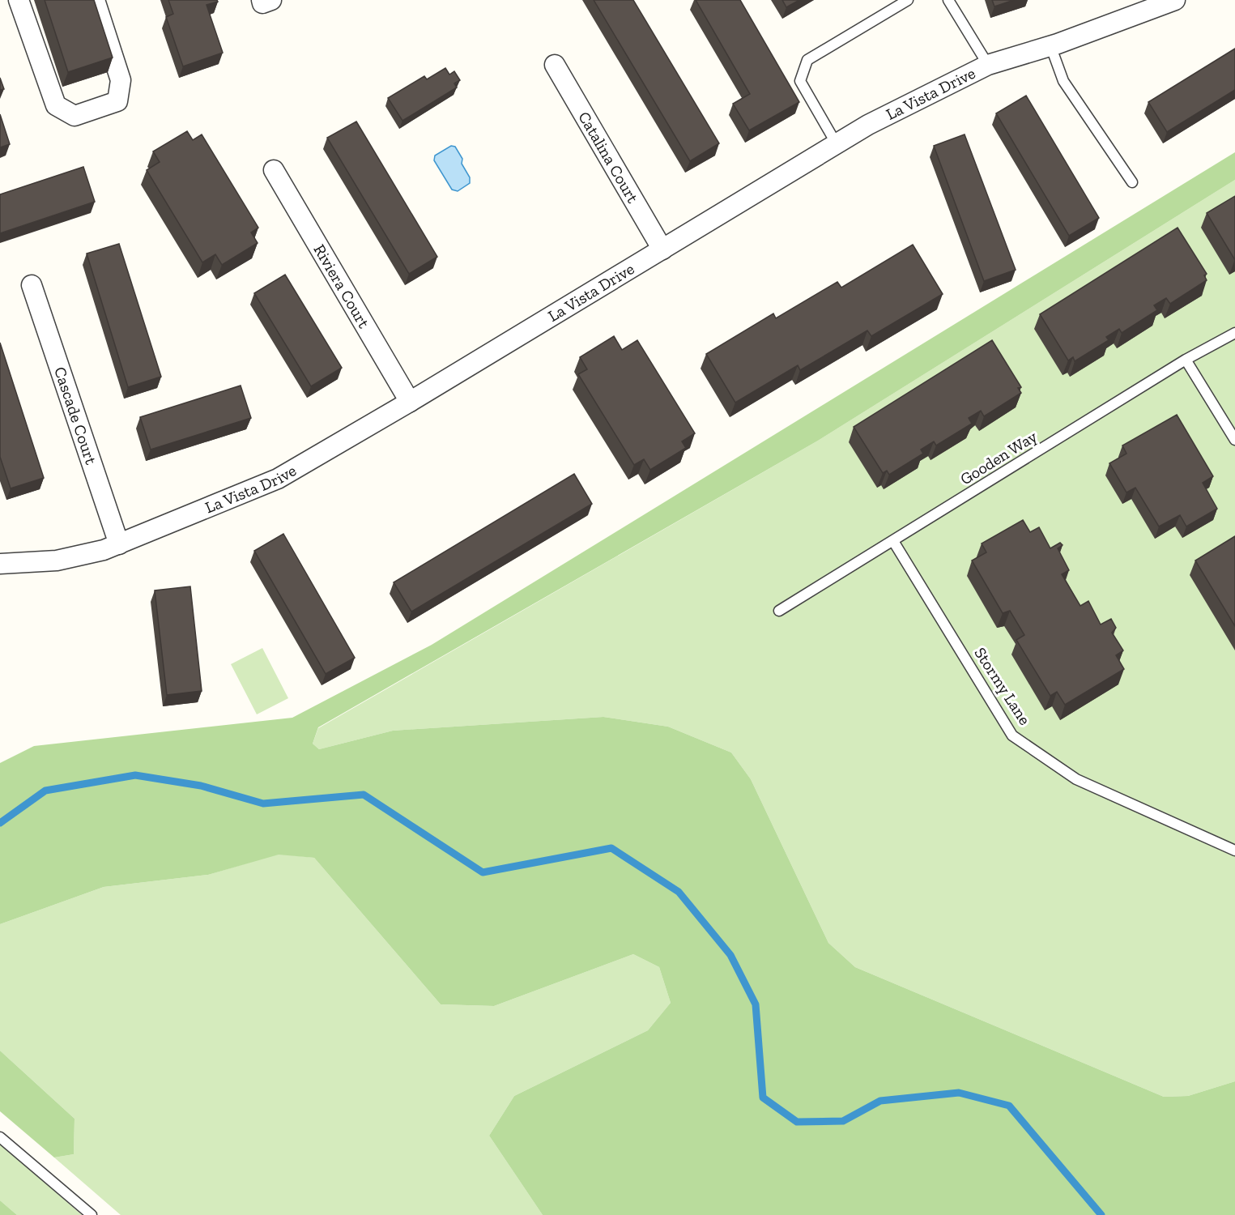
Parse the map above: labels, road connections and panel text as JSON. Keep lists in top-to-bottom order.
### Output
{
  "streets": {
    "street": [
      "La Vista Drive",
      "Catalina Court",
      "Riviera Court",
      "Cascade Court"
    ],
    "lane": ["Gooden Way", "Stormy Lane"]
  },
  "crossings": [
    ["La Vista Drive", "Catalina Court"],
    ["La Vista Drive", "Riviera Court"],
    ["La Vista Drive", "Cascade Court"],
    ["Gooden Way", "Stormy Lane"]
  ]
}
